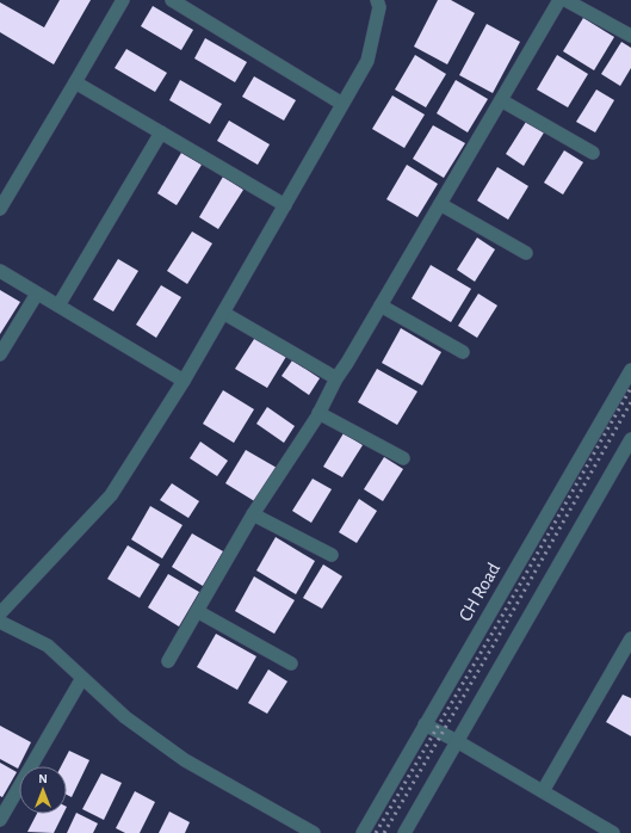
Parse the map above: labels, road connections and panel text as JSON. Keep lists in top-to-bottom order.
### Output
{
  "streets": {
    "street": ["CH Road"]
  },
  "north": "top"
}
